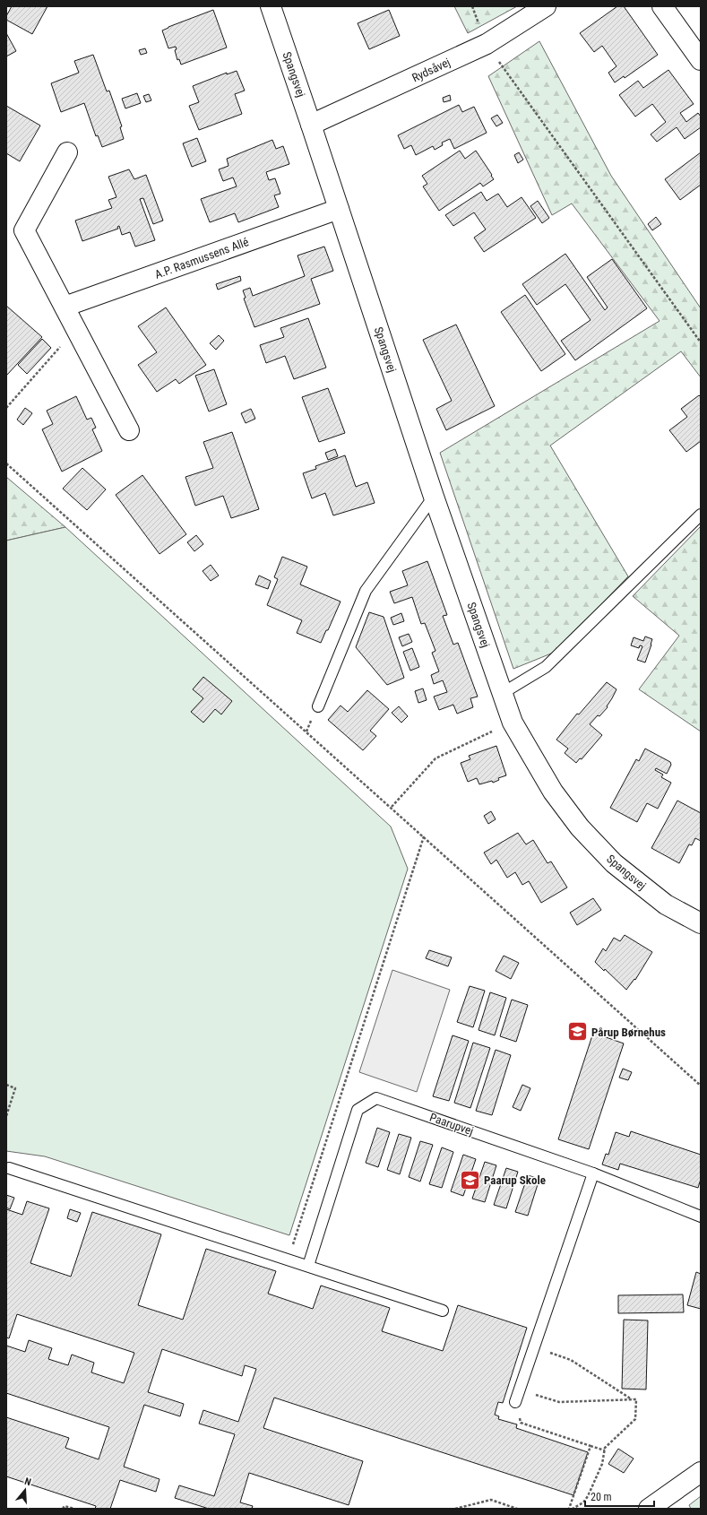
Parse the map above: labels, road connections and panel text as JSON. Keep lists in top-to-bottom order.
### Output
{
  "streets": {
    "street": ["Rydsåvej", "Spangsvej", "A.P. Rasmussens Allé"],
    "lane": ["Paarupvej"]
  },
  "crossings": [
    ["Rydsåvej", "Spangsvej"],
    ["Spangsvej", "A.P. Rasmussens Allé"]
  ],
  "places": {
    "school or university": ["Pårup Børnehus", "Paarup Skole"]
  },
  "scale_bar": "20 m",
  "north": "top"
}
